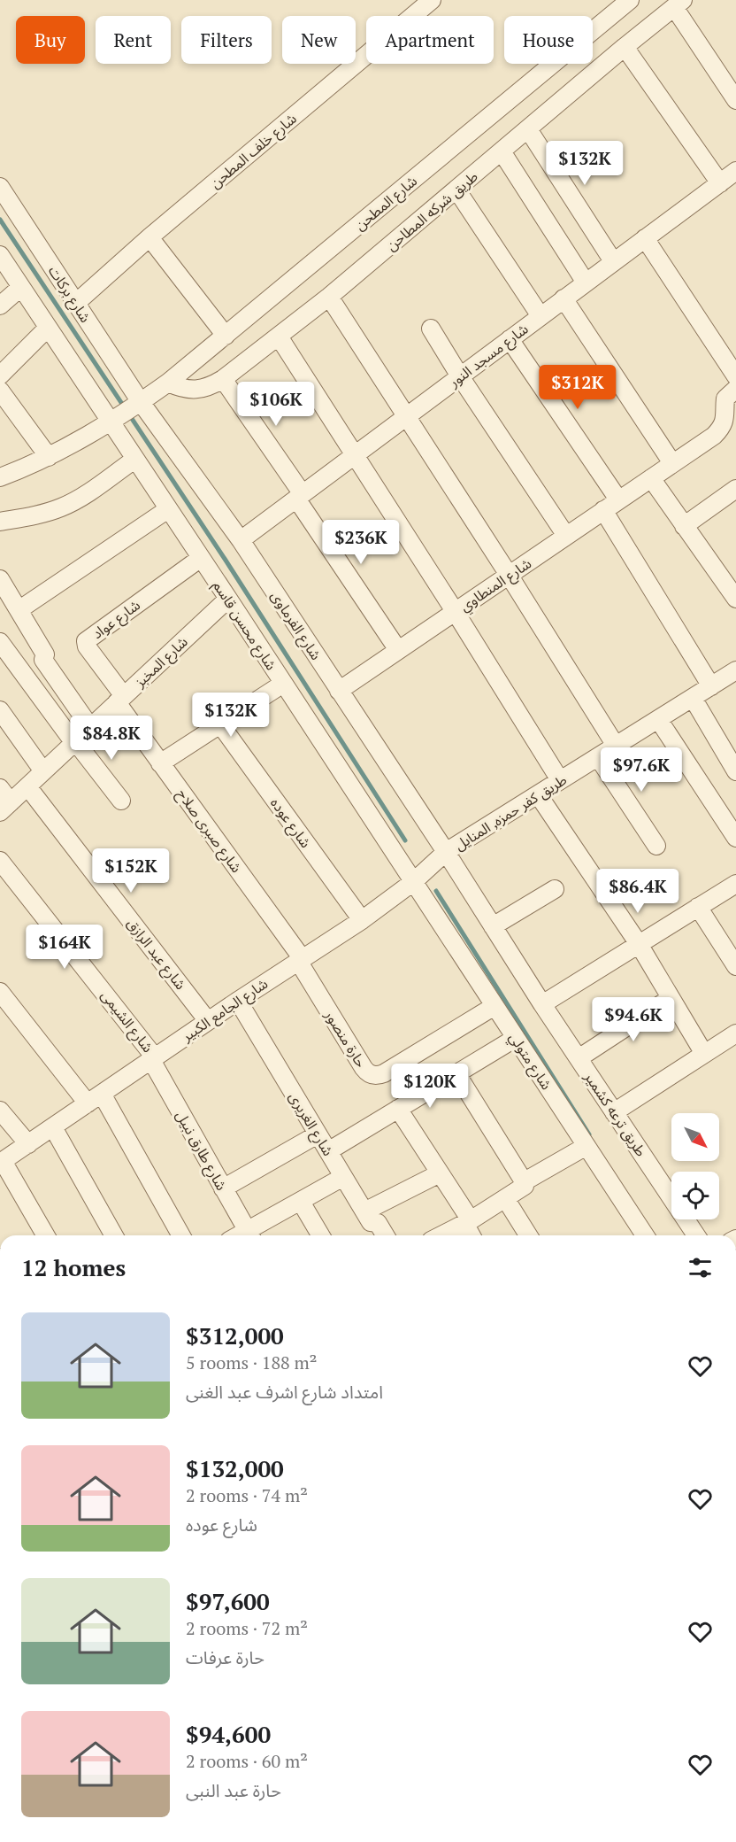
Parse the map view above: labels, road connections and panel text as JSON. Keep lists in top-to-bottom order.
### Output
{
  "streets": {
    "street": [
      "شارع خلف المطحن",
      "شارع المطحن",
      "طريق شركه المطاحن",
      "شارع بركات",
      "شارع مسجد النور",
      "شارع المنطاوي",
      "شارع عواد",
      "شارع محسن قاسم",
      "شارع الفرماوى",
      "شارع المخبز",
      "طريق كفر حمزه, المنايل",
      "شارع عوده",
      "شارع صبرى صلاح",
      "شارع عبد الرازق",
      "شارع الجامع الكبير",
      "شارع الشيمى",
      "حارة منصور",
      "شارع متولي",
      "طريق ترعه كشمير",
      "شارع الغريرى",
      "شارع طارق نبيل"
    ]
  },
  "crossings": [
    ["شارع خلف المطحن", "شارع بركات"],
    ["شارع المطحن", "طريق شركه المطاحن"],
    ["شارع المطحن", "شارع بركات"],
    ["شارع المطحن", "شارع محسن قاسم"],
    ["شارع المطحن", "شارع الفرماوى"],
    ["شارع بركات", "شارع الفرماوى"],
    ["شارع مسجد النور", "شارع الفرماوى"],
    ["شارع المنطاوي", "شارع الفرماوى"],
    ["شارع عواد", "شارع محسن قاسم"],
    ["شارع عواد", "شارع المخبز"],
    ["شارع عواد", "شارع صبرى صلاح"],
    ["شارع محسن قاسم", "شارع المخبز"],
    ["شارع محسن قاسم", "شارع الجامع الكبير"],
    ["شارع محسن قاسم", "شارع متولي"],
    ["شارع الفرماوى", "طريق كفر حمزه, المنايل"],
    ["شارع الفرماوى", "شارع الجامع الكبير"],
    ["شارع الفرماوى", "طريق ترعه كشمير"],
    ["شارع المخبز", "شارع صبرى صلاح"],
    ["شارع المخبز", "شارع عبد الرازق"],
    ["طريق كفر حمزه, المنايل", "شارع الجامع الكبير"],
    ["طريق كفر حمزه, المنايل", "طريق ترعه كشمير"],
    ["شارع عوده", "شارع الجامع الكبير"],
    ["شارع صبرى صلاح", "شارع الجامع الكبير"],
    ["شارع صبرى صلاح", "حارة منصور"],
    ["شارع عبد الرازق", "شارع الجامع الكبير"],
    ["شارع الجامع الكبير", "شارع الشيمى"],
    ["شارع الجامع الكبير", "حارة منصور"],
    ["شارع الجامع الكبير", "شارع متولي"],
    ["شارع الجامع الكبير", "طريق ترعه كشمير"],
    ["شارع الجامع الكبير", "شارع الغريرى"],
    ["شارع الجامع الكبير", "شارع طارق نبيل"],
    ["شارع الشيمى", "شارع طارق نبيل"],
    ["حارة منصور", "شارع متولي"]
  ],
  "north": "bottom right",
  "page": {
    "chip": [
      "Buy",
      "Rent",
      "Filters",
      "New",
      "Apartment",
      "House"
    ],
    "price": [
      "$132K",
      "$312K",
      "$106K",
      "$236K",
      "$132K",
      "$84.8K",
      "$97.6K",
      "$152K",
      "$86.4K",
      "$164K",
      "$94.6K",
      "$120K"
    ],
    "heading": "12 homes",
    "list": [
      {
        "name": "$312,000",
        "note": "5 rooms · 188 m² · امتداد شارع اشرف عبد الغنى"
      },
      {
        "name": "$132,000",
        "note": "2 rooms · 74 m² · شارع عوده"
      },
      {
        "name": "$97,600",
        "note": "2 rooms · 72 m² · حارة عرفات"
      },
      {
        "name": "$94,600",
        "note": "2 rooms · 60 m² · حارة عبد النبى"
      }
    ]
  }
}
